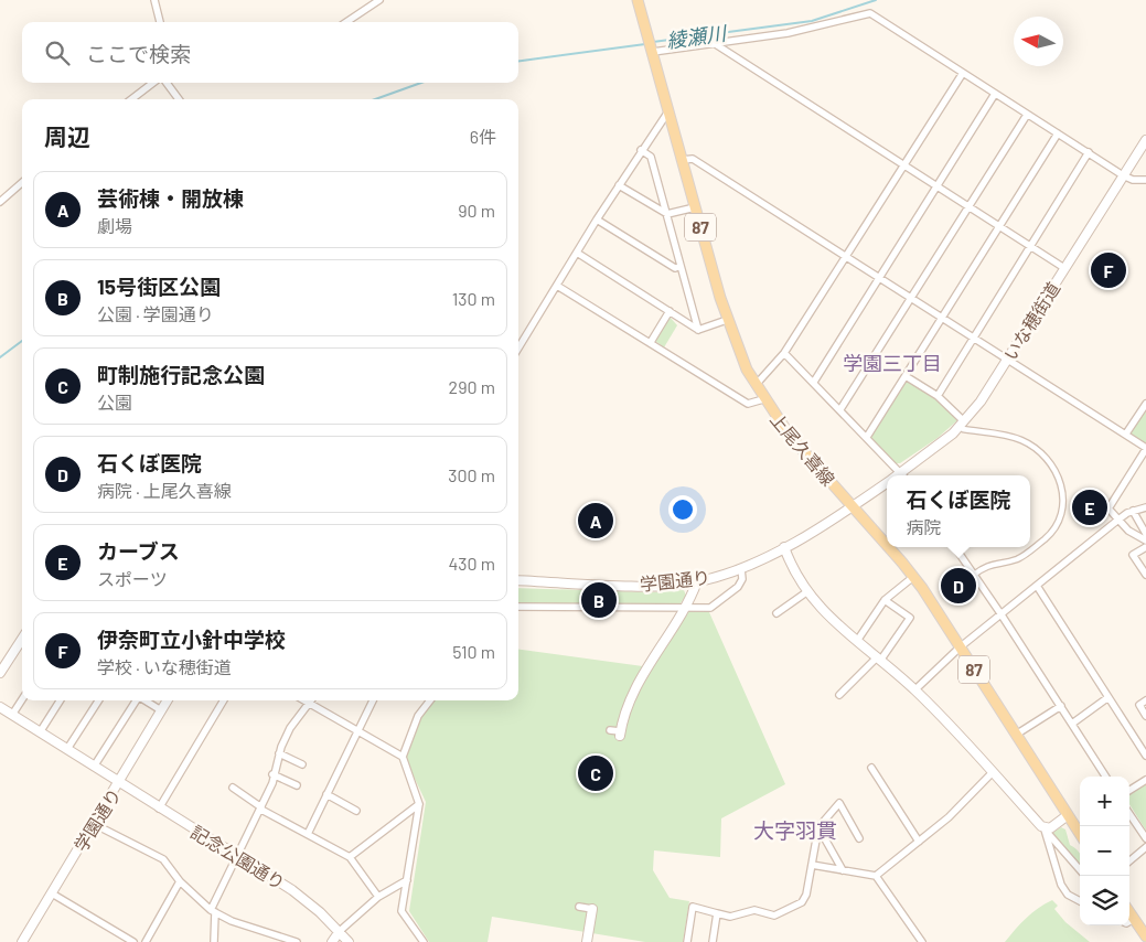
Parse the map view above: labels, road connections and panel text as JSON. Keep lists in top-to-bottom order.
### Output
{
  "streets": {
    "main road": ["87", "上尾久喜線"],
    "street": ["いな穂街道", "学園通り", "記念公園通り"]
  },
  "crossings": [
    ["いな穂街道", "上尾久喜線"],
    ["いな穂街道", "学園通り"],
    ["上尾久喜線", "学園通り"],
    ["学園通り", "記念公園通り"]
  ],
  "districts": ["学園三丁目", "大字羽貫"],
  "water": ["綾瀬川"],
  "north": "left",
  "page": {
    "search": "ここで検索",
    "heading": ["周辺", "6件"],
    "list": [
      {
        "mark": "A",
        "name": "芸術棟・開放棟",
        "note": "劇場",
        "value": "90 m"
      },
      {
        "mark": "B",
        "name": "15号街区公園",
        "note": "公園 · 学園通り",
        "value": "130 m"
      },
      {
        "mark": "C",
        "name": "町制施行記念公園",
        "note": "公園",
        "value": "290 m"
      },
      {
        "mark": "D",
        "name": "石くぼ医院",
        "note": "病院 · 上尾久喜線",
        "value": "300 m"
      },
      {
        "mark": "E",
        "name": "カーブス",
        "note": "スポーツ",
        "value": "430 m"
      },
      {
        "mark": "F",
        "name": "伊奈町立小針中学校",
        "note": "学校 · いな穂街道",
        "value": "510 m"
      }
    ],
    "pins": [
      "F",
      "E",
      "A",
      "D",
      "B",
      "C"
    ],
    "popup": ["石くぼ医院", "病院"],
    "map_buttons": ["+", "−"]
  }
}
